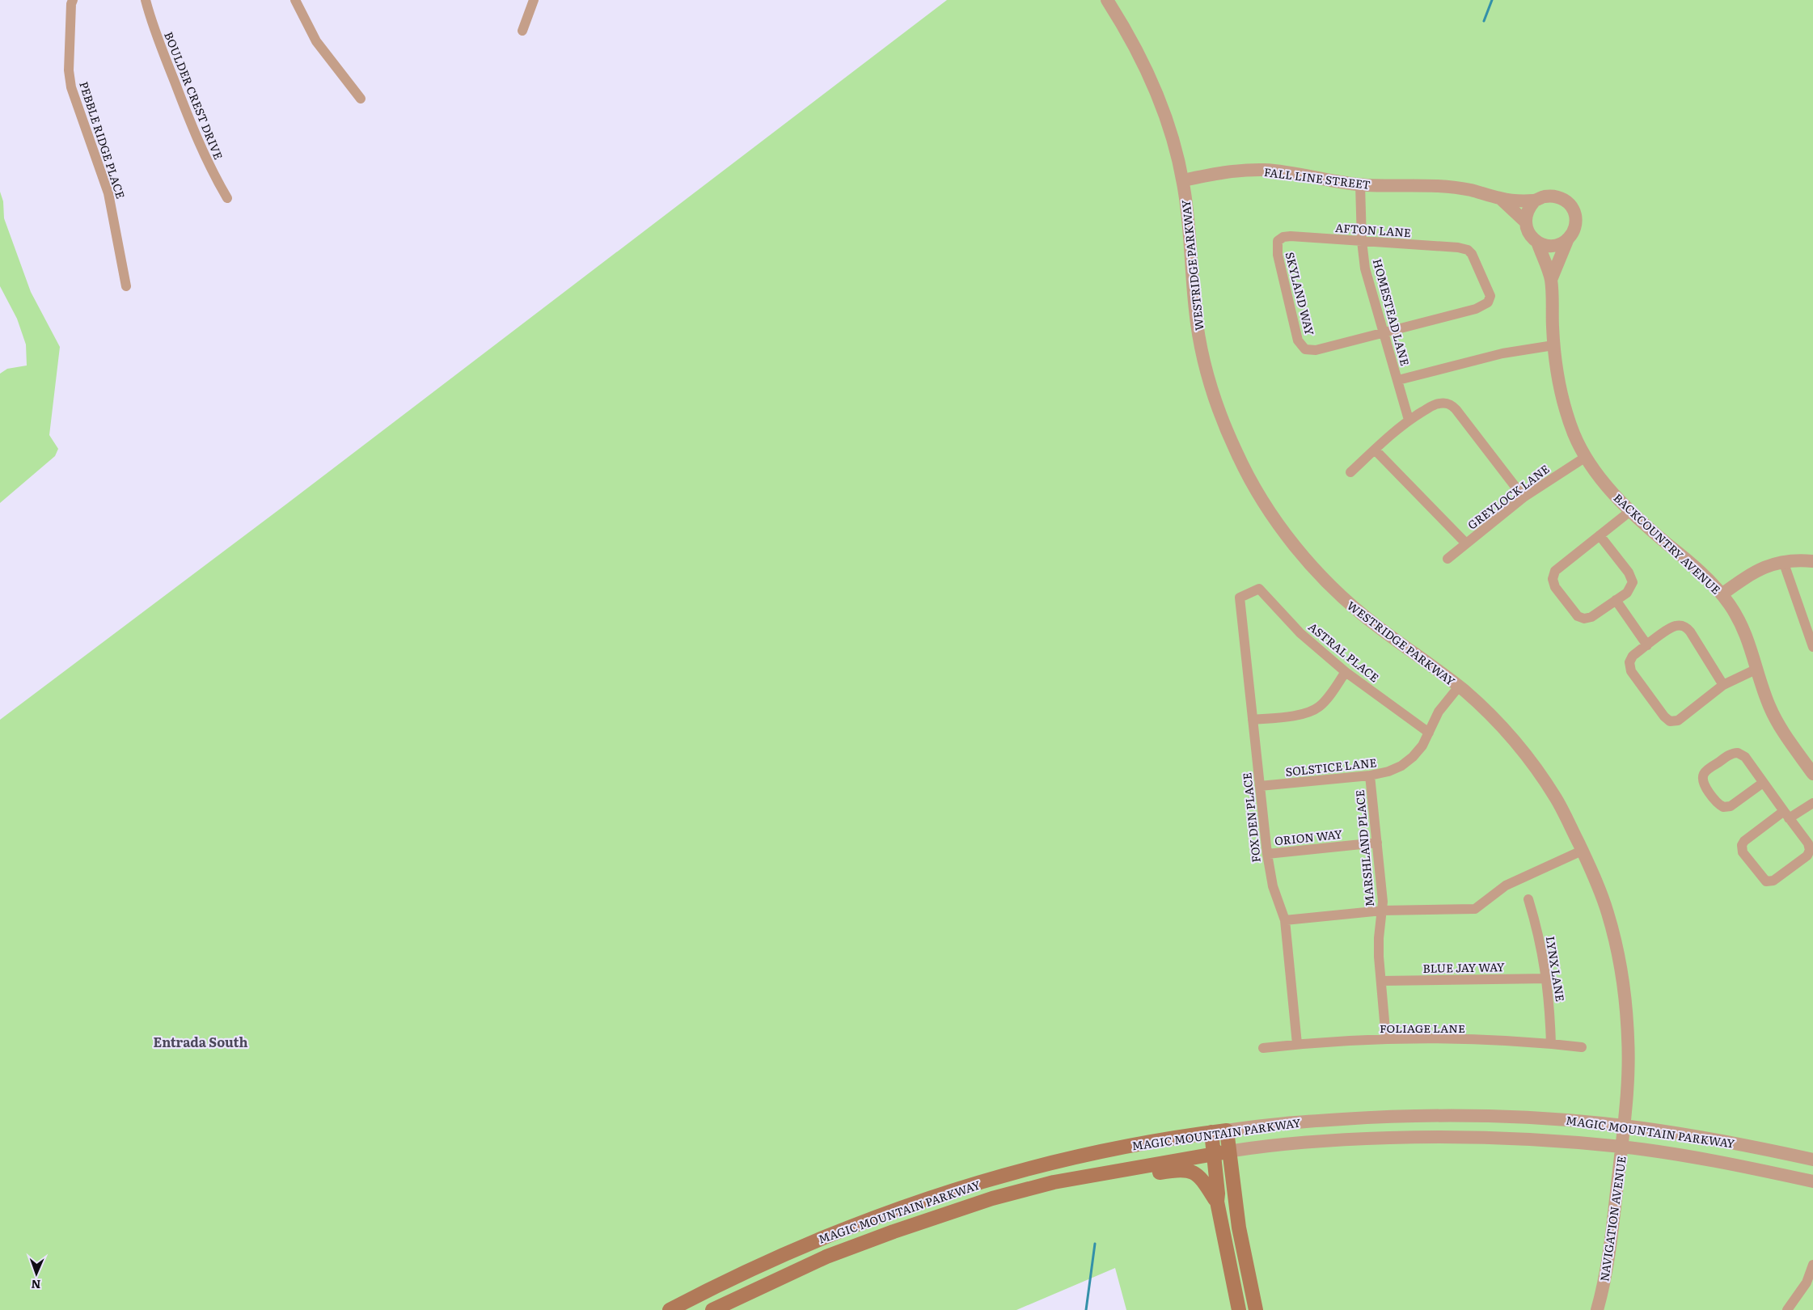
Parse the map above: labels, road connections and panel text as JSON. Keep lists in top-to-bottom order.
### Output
{
  "streets": {
    "main road": ["MAGIC MOUNTAIN PARKWAY"],
    "street": [
      "BOULDER CREST DRIVE",
      "PEBBLE RIDGE PLACE",
      "FALL LINE STREET",
      "AFTON LANE",
      "WESTRIDGE PARKWAY",
      "SKYLAND WAY",
      "HOMESTEAD LANE",
      "GREYLOCK LANE",
      "BACKCOUNTRY AVENUE",
      "ASTRAL PLACE",
      "SOLSTICE LANE",
      "FOX DEN PLACE",
      "ORION WAY",
      "MARSHLAND PLACE",
      "BLUE JAY WAY",
      "LYNX LANE",
      "FOLIAGE LANE",
      "NAVIGATION AVENUE"
    ]
  },
  "crossings": [
    ["FALL LINE STREET", "WESTRIDGE PARKWAY"],
    ["FALL LINE STREET", "HOMESTEAD LANE"],
    ["AFTON LANE", "SKYLAND WAY"],
    ["AFTON LANE", "HOMESTEAD LANE"],
    ["WESTRIDGE PARKWAY", "SOLSTICE LANE"],
    ["WESTRIDGE PARKWAY", "MAGIC MOUNTAIN PARKWAY"],
    ["WESTRIDGE PARKWAY", "NAVIGATION AVENUE"],
    ["SKYLAND WAY", "HOMESTEAD LANE"],
    ["GREYLOCK LANE", "BACKCOUNTRY AVENUE"],
    ["ASTRAL PLACE", "SOLSTICE LANE"],
    ["ASTRAL PLACE", "FOX DEN PLACE"],
    ["SOLSTICE LANE", "FOX DEN PLACE"],
    ["SOLSTICE LANE", "MARSHLAND PLACE"],
    ["FOX DEN PLACE", "ORION WAY"],
    ["FOX DEN PLACE", "FOLIAGE LANE"],
    ["ORION WAY", "MARSHLAND PLACE"],
    ["MARSHLAND PLACE", "BLUE JAY WAY"],
    ["MARSHLAND PLACE", "FOLIAGE LANE"],
    ["BLUE JAY WAY", "LYNX LANE"],
    ["LYNX LANE", "FOLIAGE LANE"],
    ["MAGIC MOUNTAIN PARKWAY", "NAVIGATION AVENUE"]
  ],
  "districts": ["Entrada South"],
  "north": "bottom"
}
